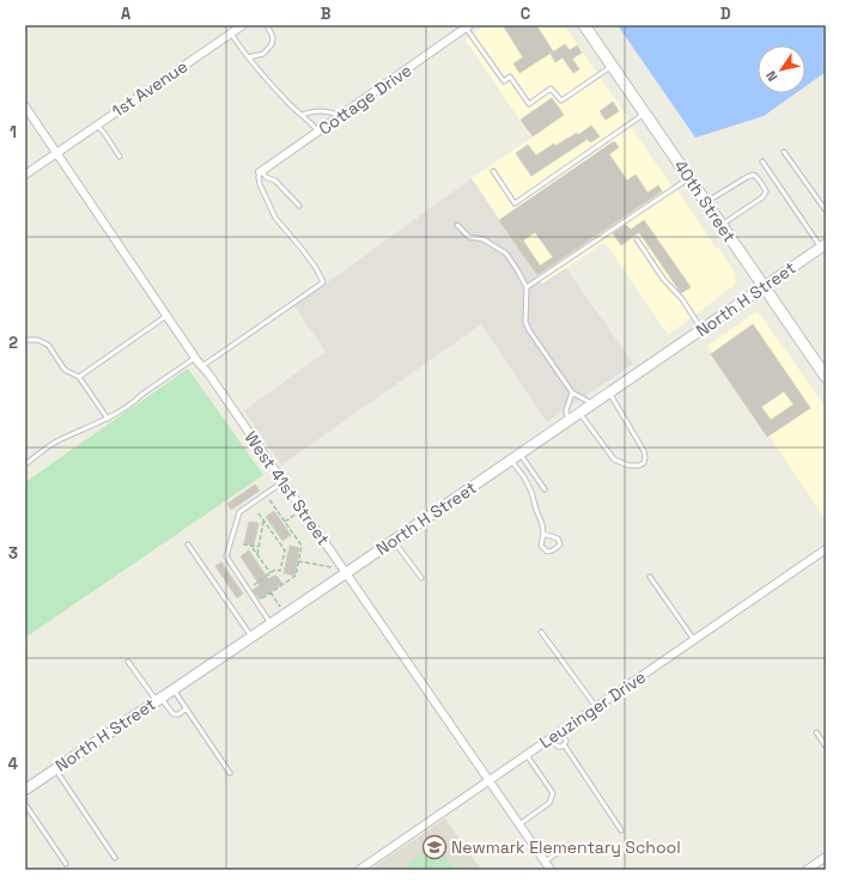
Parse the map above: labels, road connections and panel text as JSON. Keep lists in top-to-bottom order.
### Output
{
  "streets": {
    "main road": ["40th Street"],
    "street": [
      "1st Avenue",
      "Cottage Drive",
      "North H Street",
      "West 41st Street",
      "Leuzinger Drive"
    ]
  },
  "crossings": [
    ["1st Avenue", "West 41st Street"],
    ["40th Street", "North H Street"],
    ["North H Street", "West 41st Street"],
    ["West 41st Street", "Leuzinger Drive"]
  ],
  "places": {
    "school or university": ["Newmark Elementary School"]
  },
  "north": "bottom left",
  "grid": {
    "columns": [
      "A",
      "B",
      "C",
      "D"
    ],
    "rows": [
      "1",
      "2",
      "3",
      "4"
    ]
  }
}
